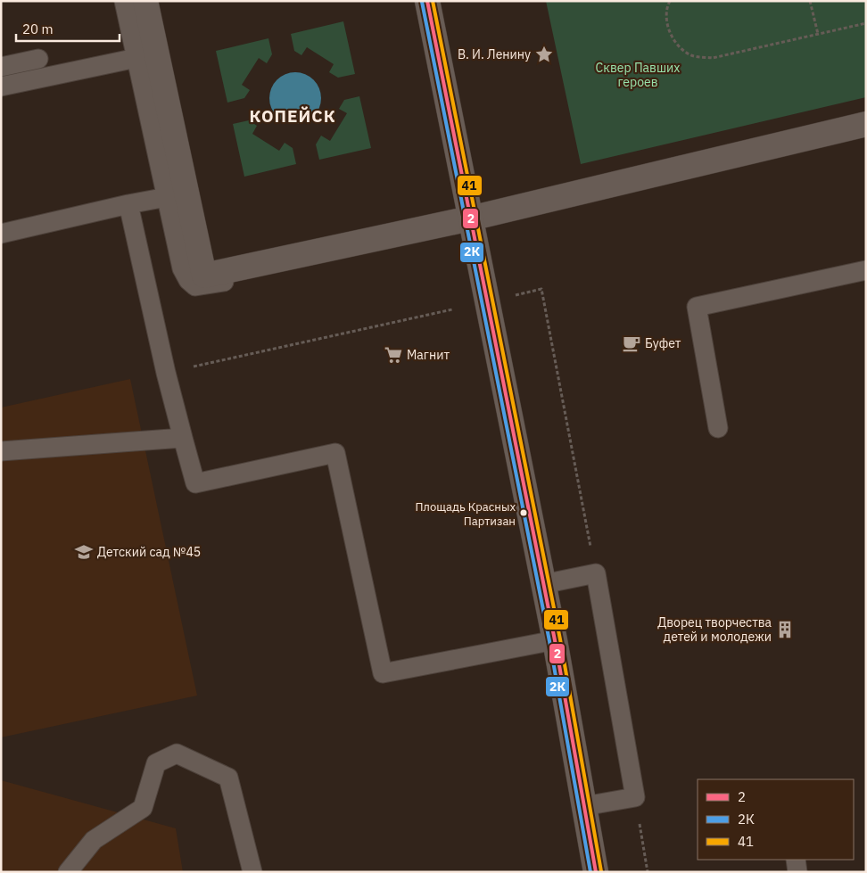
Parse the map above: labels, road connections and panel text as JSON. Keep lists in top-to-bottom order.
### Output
{
  "districts": ["КОПЕЙСК"],
  "parks": ["Сквер Павших героев"],
  "places": {
    "place": ["В. И. Ленину"],
    "cafe": ["Буфет"],
    "supermarket": ["Магнит"],
    "other": ["Площадь Красных Партизан"],
    "school or university": ["Детский сад №45"],
    "building": ["Дворец творчества детей и молодежи"]
  },
  "lines": ["transit line 2", "transit line 41", "transit line 2К"],
  "legend": ["2", "2К", "41"],
  "scale_bar": "20 m"
}
